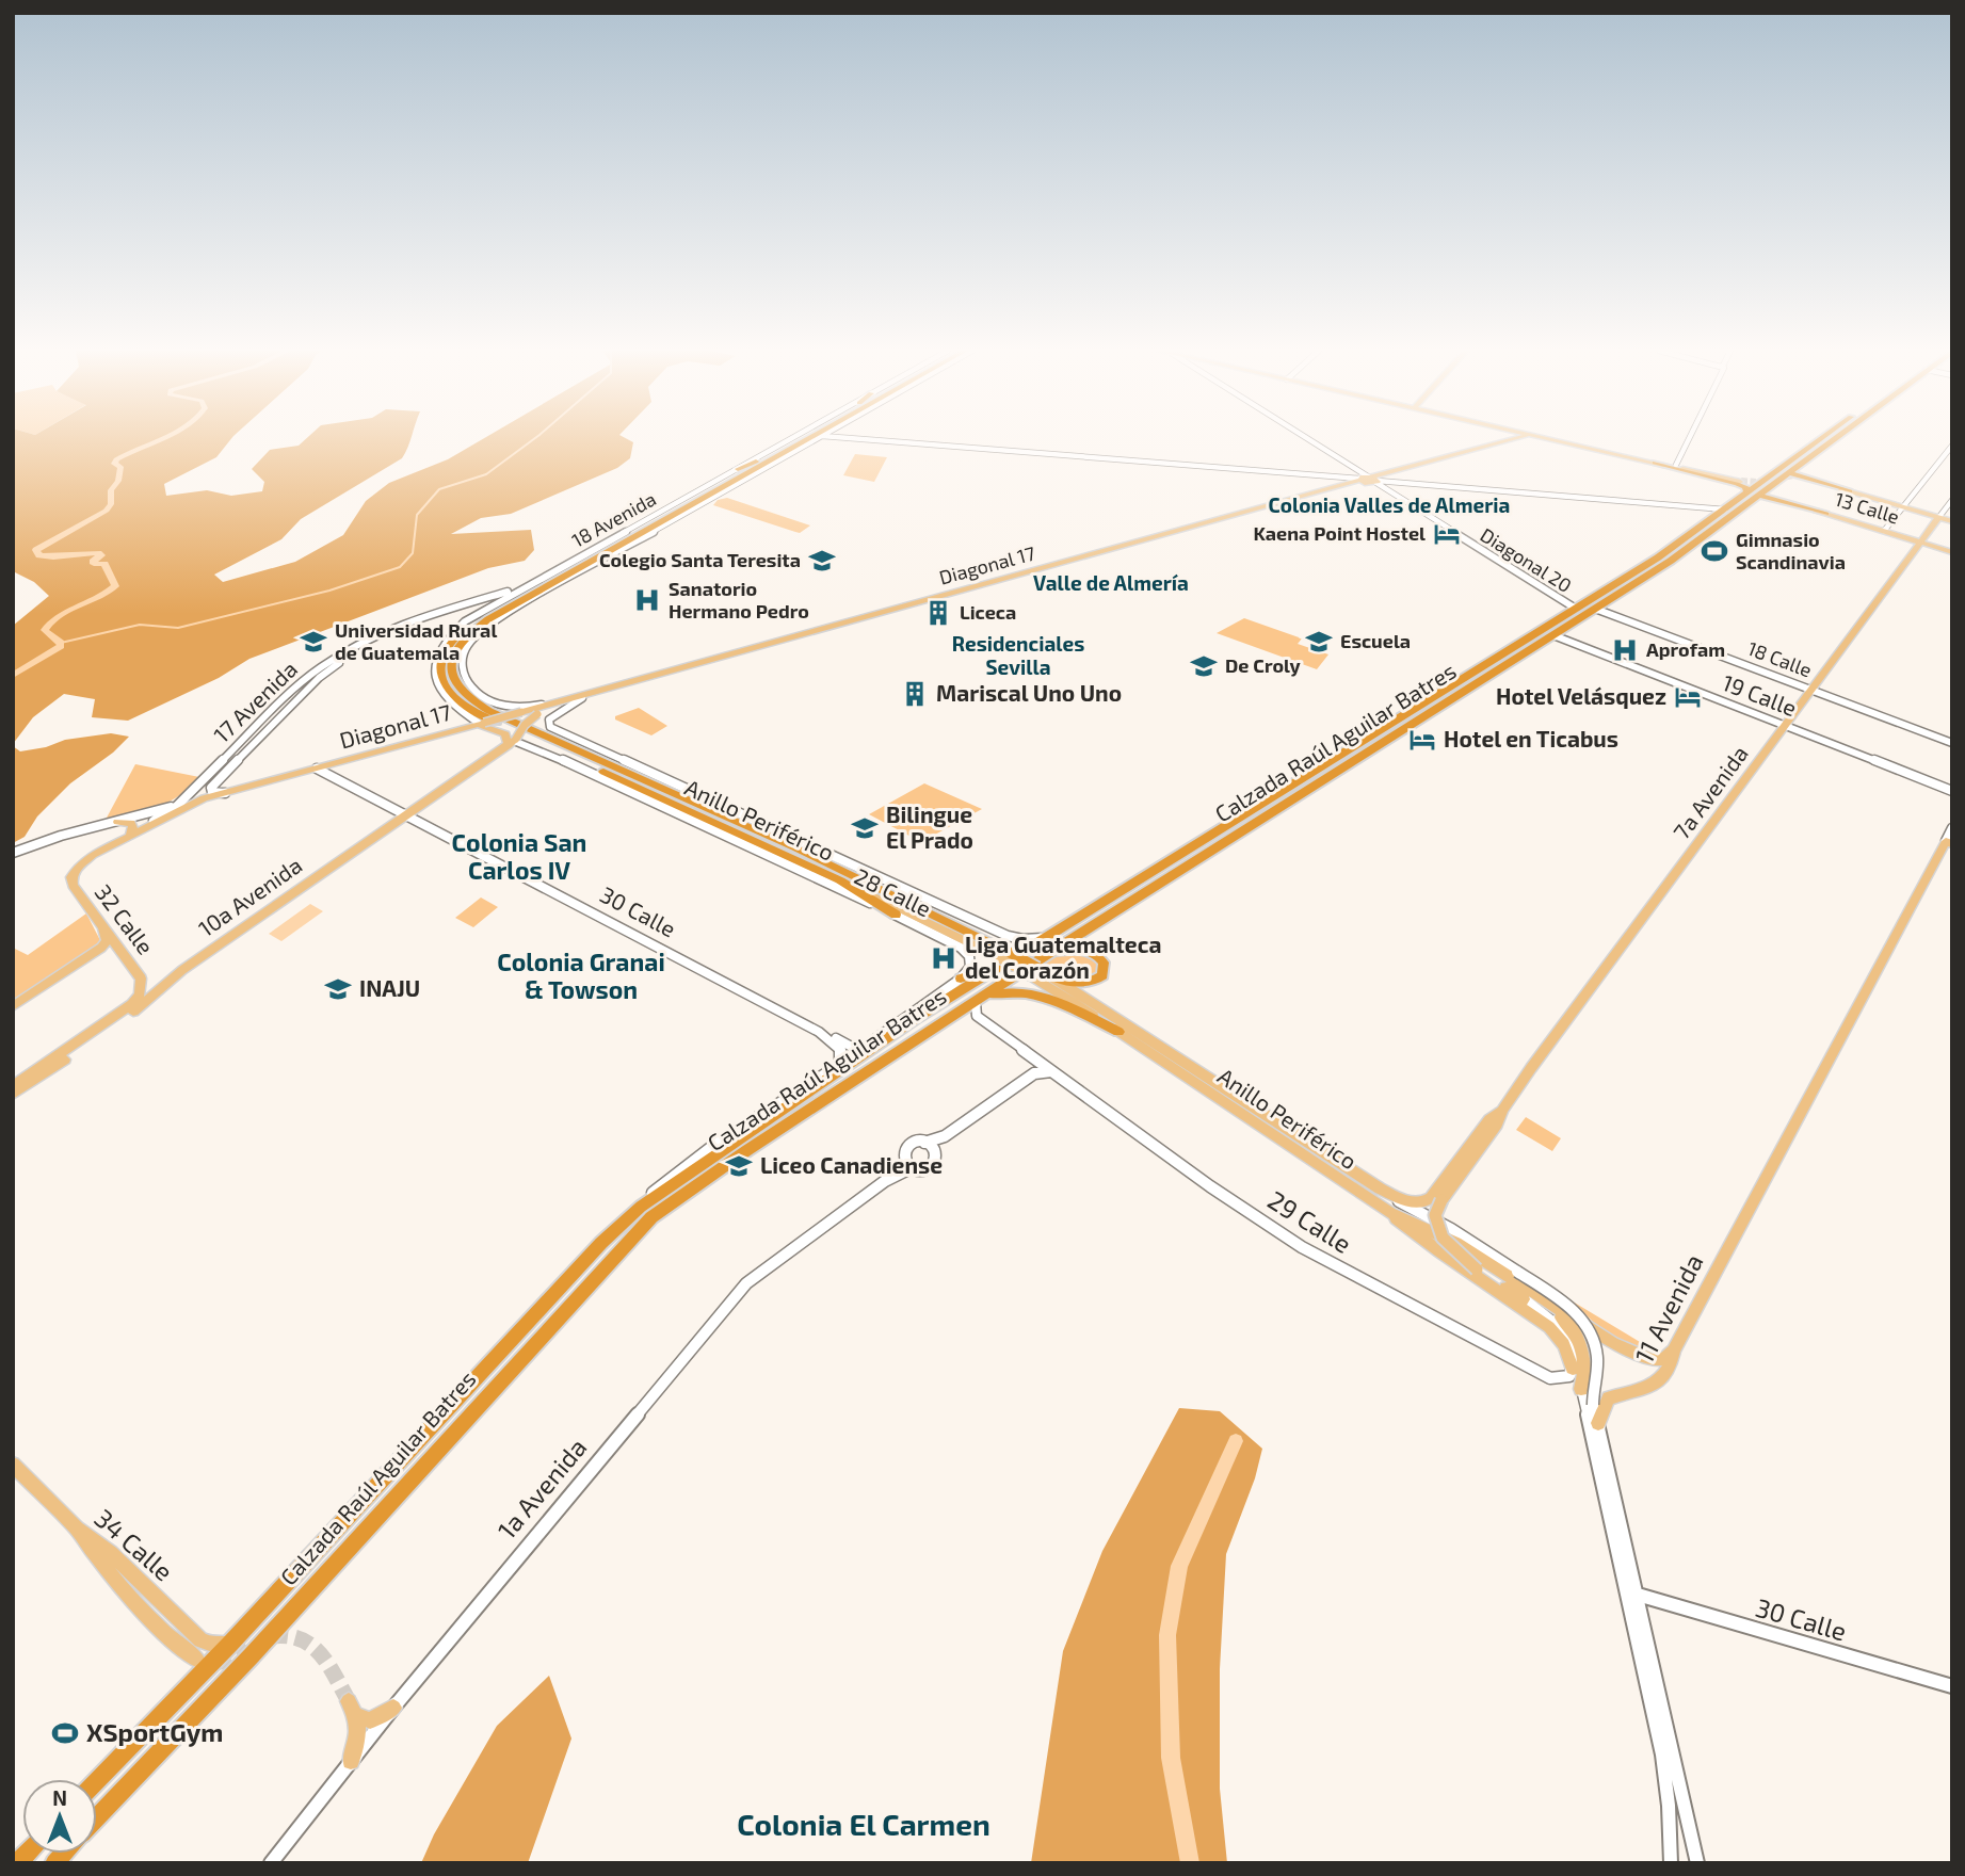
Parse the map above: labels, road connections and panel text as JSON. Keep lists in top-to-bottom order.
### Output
{
  "streets": {
    "highway": ["Calzada Raúl Aguilar Batres", "Anillo Periférico"],
    "main road": [
      "13 Calle",
      "Diagonal 17",
      "17 Avenida",
      "7a Avenida",
      "10a Avenida",
      "32 Calle",
      "11 Avenida",
      "34 Calle"
    ],
    "street": [
      "18 Avenida",
      "Diagonal 20",
      "18 Calle",
      "19 Calle",
      "28 Calle",
      "30 Calle",
      "29 Calle",
      "1a Avenida"
    ]
  },
  "crossings": [
    ["13 Calle", "7a Avenida"],
    ["18 Avenida", "17 Avenida"],
    ["Diagonal 20", "Diagonal 17"],
    ["Diagonal 20", "Calzada Raúl Aguilar Batres"],
    ["Diagonal 17", "17 Avenida"],
    ["Diagonal 17", "28 Calle"],
    ["Diagonal 17", "10a Avenida"],
    ["Diagonal 17", "30 Calle"],
    ["18 Calle", "Calzada Raúl Aguilar Batres"],
    ["18 Calle", "7a Avenida"],
    ["19 Calle", "Calzada Raúl Aguilar Batres"],
    ["19 Calle", "7a Avenida"],
    ["17 Avenida", "32 Calle"],
    ["Calzada Raúl Aguilar Batres", "Anillo Periférico"],
    ["Calzada Raúl Aguilar Batres", "28 Calle"],
    ["Calzada Raúl Aguilar Batres", "29 Calle"],
    ["Calzada Raúl Aguilar Batres", "34 Calle"],
    ["7a Avenida", "Anillo Periférico"],
    ["Anillo Periférico", "11 Avenida"],
    ["28 Calle", "10a Avenida"],
    ["10a Avenida", "30 Calle"],
    ["10a Avenida", "32 Calle"]
  ],
  "districts": [
    "Colonia Valles de Almeria",
    "Valle de Almería",
    "Residenciales Sevilla",
    "Colonia San Carlos IV",
    "Colonia Granai & Towson",
    "Colonia El Carmen"
  ],
  "places": {
    "hotel": ["Kaena Point Hostel", "Hotel Velásquez", "Hotel en Ticabus"],
    "sports": ["Gimnasio Scandinavia", "XSportGym"],
    "school or university": [
      "Colegio Santa Teresita",
      "Universidad Rural de Guatemala",
      "Escuela",
      "De Croly",
      "Bilingue El Prado",
      "INAJU",
      "Liceo Canadiense"
    ],
    "hospital": ["Sanatorio Hermano Pedro", "Aprofam", "Liga Guatemalteca del Corazón"],
    "building": ["Liceca", "Mariscal Uno Uno"]
  },
  "north": "top"
}
